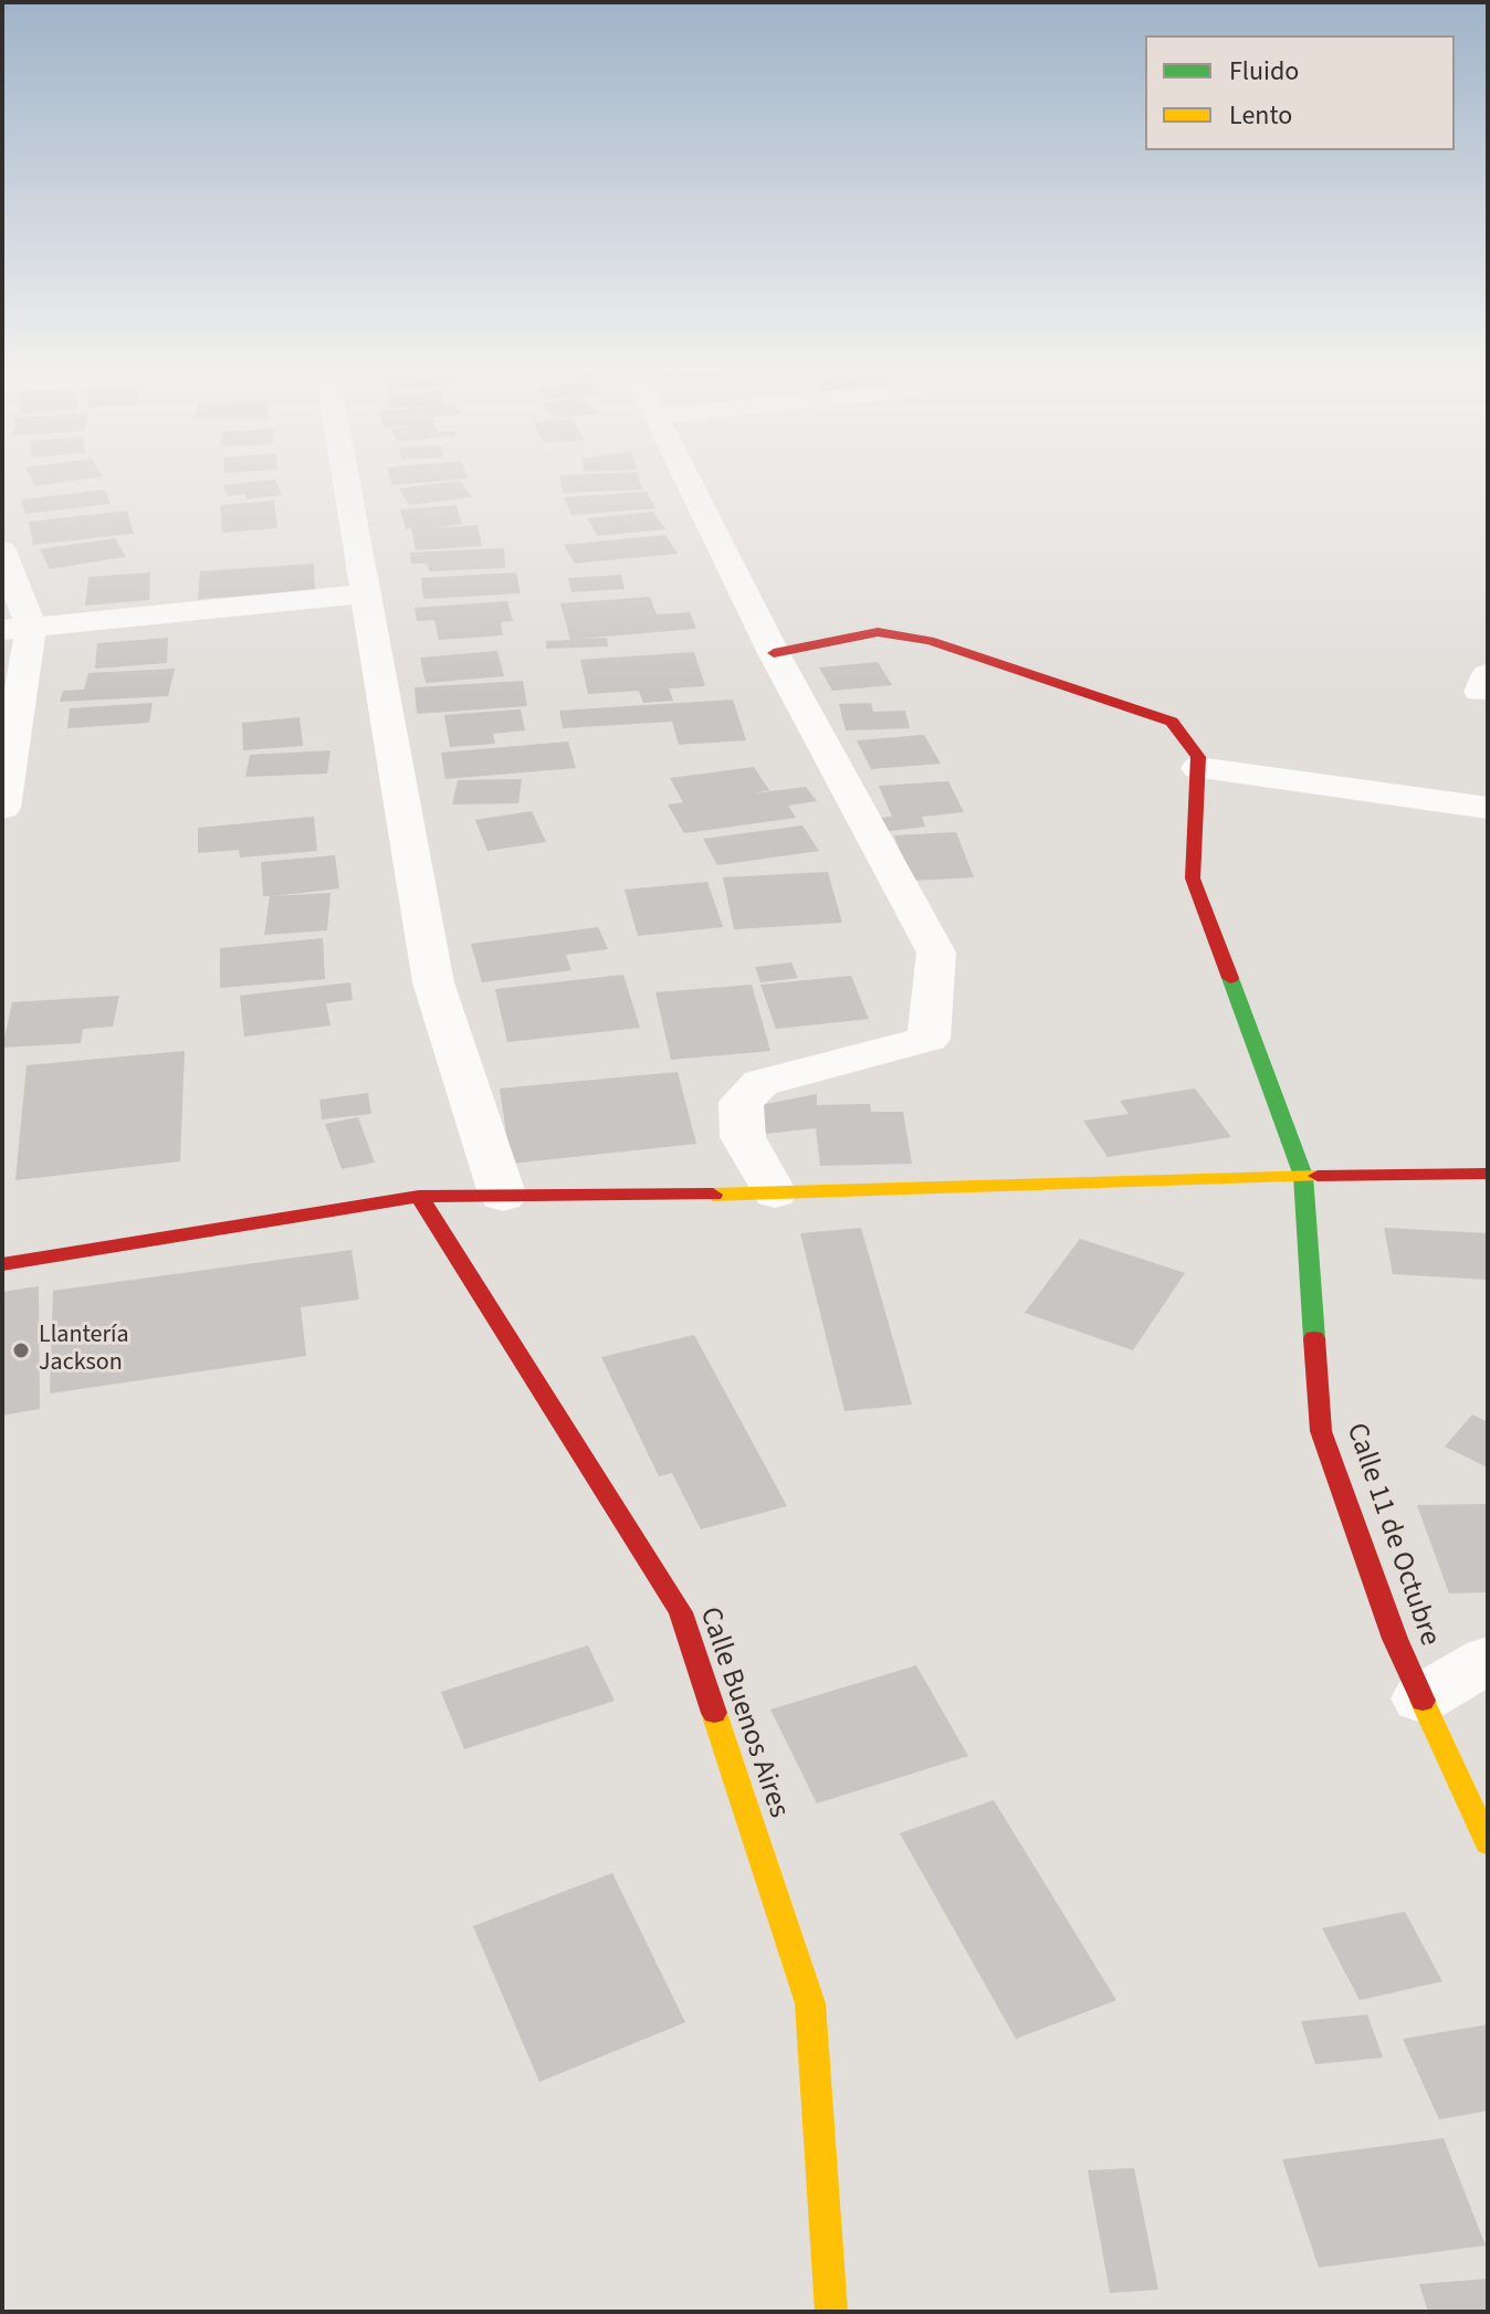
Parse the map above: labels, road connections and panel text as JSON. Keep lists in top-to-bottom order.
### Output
{
  "streets": {
    "street": ["Calle 11 de Octubre", "Calle Buenos Aires"]
  },
  "places": ["Llantería Jackson"],
  "legend": ["Fluido", "Lento"]
}
